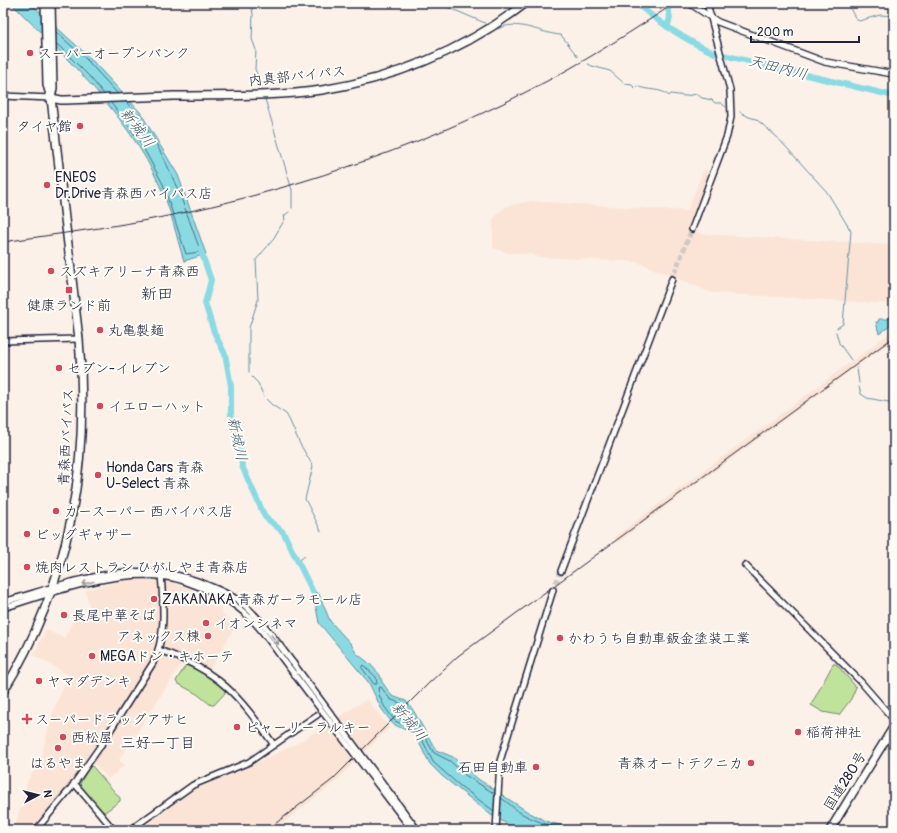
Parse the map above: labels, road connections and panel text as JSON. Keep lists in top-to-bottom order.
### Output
{
  "streets": {
    "highway": ["内真部バイパス", "青森西バイパス", "国道280号"]
  },
  "crossings": [
    ["内真部バイパス", "青森西バイパス"]
  ],
  "districts": ["新田", "三好一丁目"],
  "water": ["天田内川", "新城川"],
  "places": {
    "other": [
      "スーパーオープンバンク",
      "タイヤ館",
      "ENEOS Dr.Drive青森西バイパス店",
      "スズキアリーナ青森西",
      "丸亀製麺",
      "セブン-イレブン",
      "イエローハット",
      "Honda Cars 青森 U-Select 青森",
      "カースーパー 西バイパス店",
      "ビッグギャザー",
      "焼肉レストラン ひがしやま青森店",
      "ZAKANAKA 青森ガーラモール店",
      "長尾中華そば",
      "イオンシネマ",
      "アネックス棟",
      "かわうち自動車鈑金塗装工業",
      "MEGAドン・キホーテ",
      "ヤマダデンキ",
      "ピャーリーラルキー",
      "稲荷神社",
      "西松屋",
      "はるやま",
      "青森オートテクニカ",
      "石田自動車"
    ],
    "transit": ["健康ランド前"],
    "health": ["スーパードラッグアサヒ"]
  },
  "scale_bar": "200 m",
  "north": "right"
}
